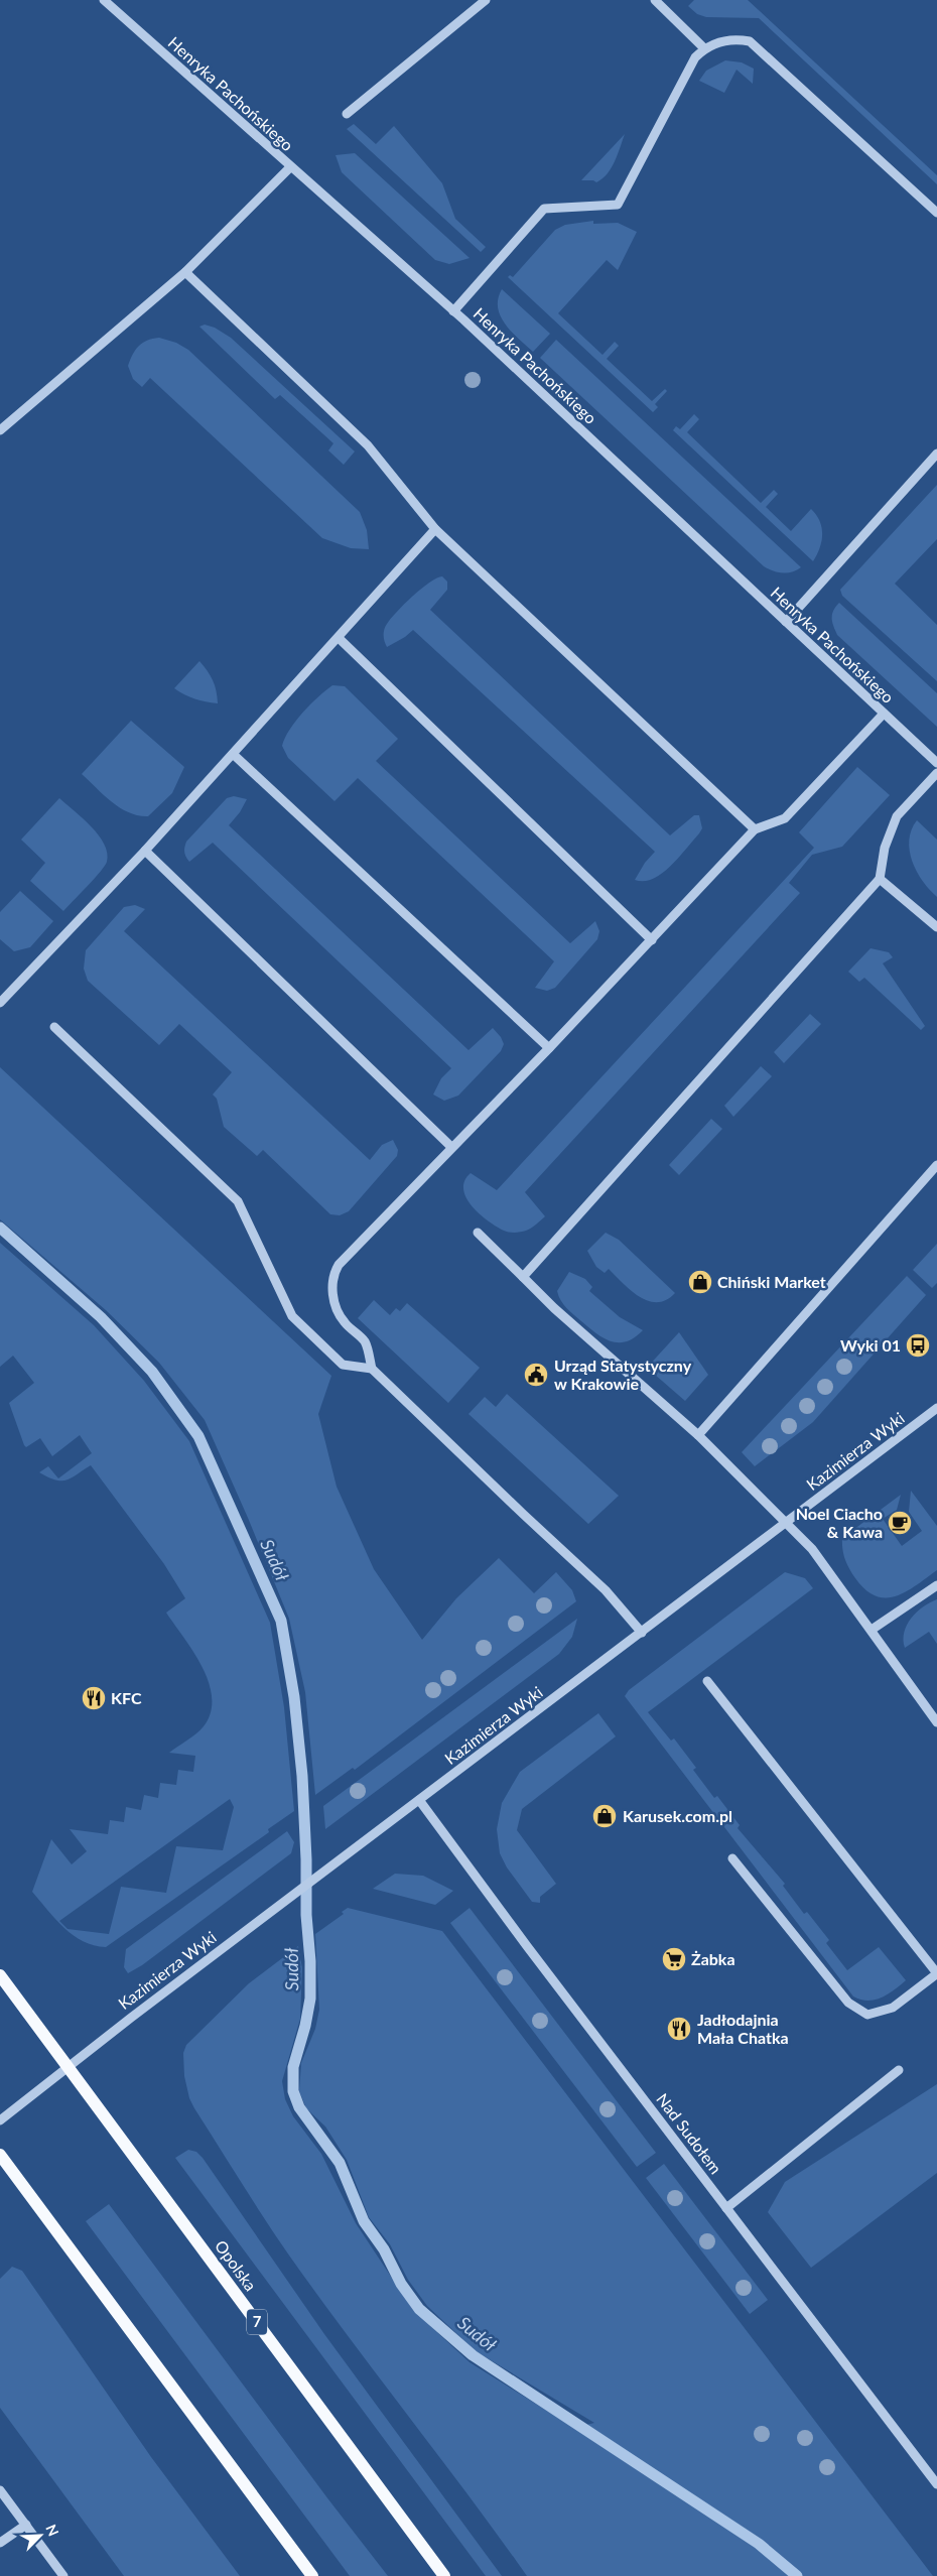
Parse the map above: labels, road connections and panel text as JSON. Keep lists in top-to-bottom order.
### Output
{
  "streets": {
    "main road": ["Opolska", "7"],
    "street": ["Henryka Pachońskiego", "Kazimierza Wyki", "Nad Sudołem"]
  },
  "crossings": [
    ["Kazimierza Wyki", "Nad Sudołem"],
    ["Kazimierza Wyki", "Opolska"]
  ],
  "water": ["Sudół"],
  "places": {
    "shop": ["Chiński Market", "Karusek.com.pl"],
    "bus stop": ["Wyki 01"],
    "public building": ["Urząd Statystyczny w Krakowie"],
    "cafe": ["Noel Ciacho & Kawa"],
    "restaurant": ["KFC", "Jadłodajnia Mała Chatka"],
    "supermarket": ["Żabka"]
  },
  "north": "top right"
}
